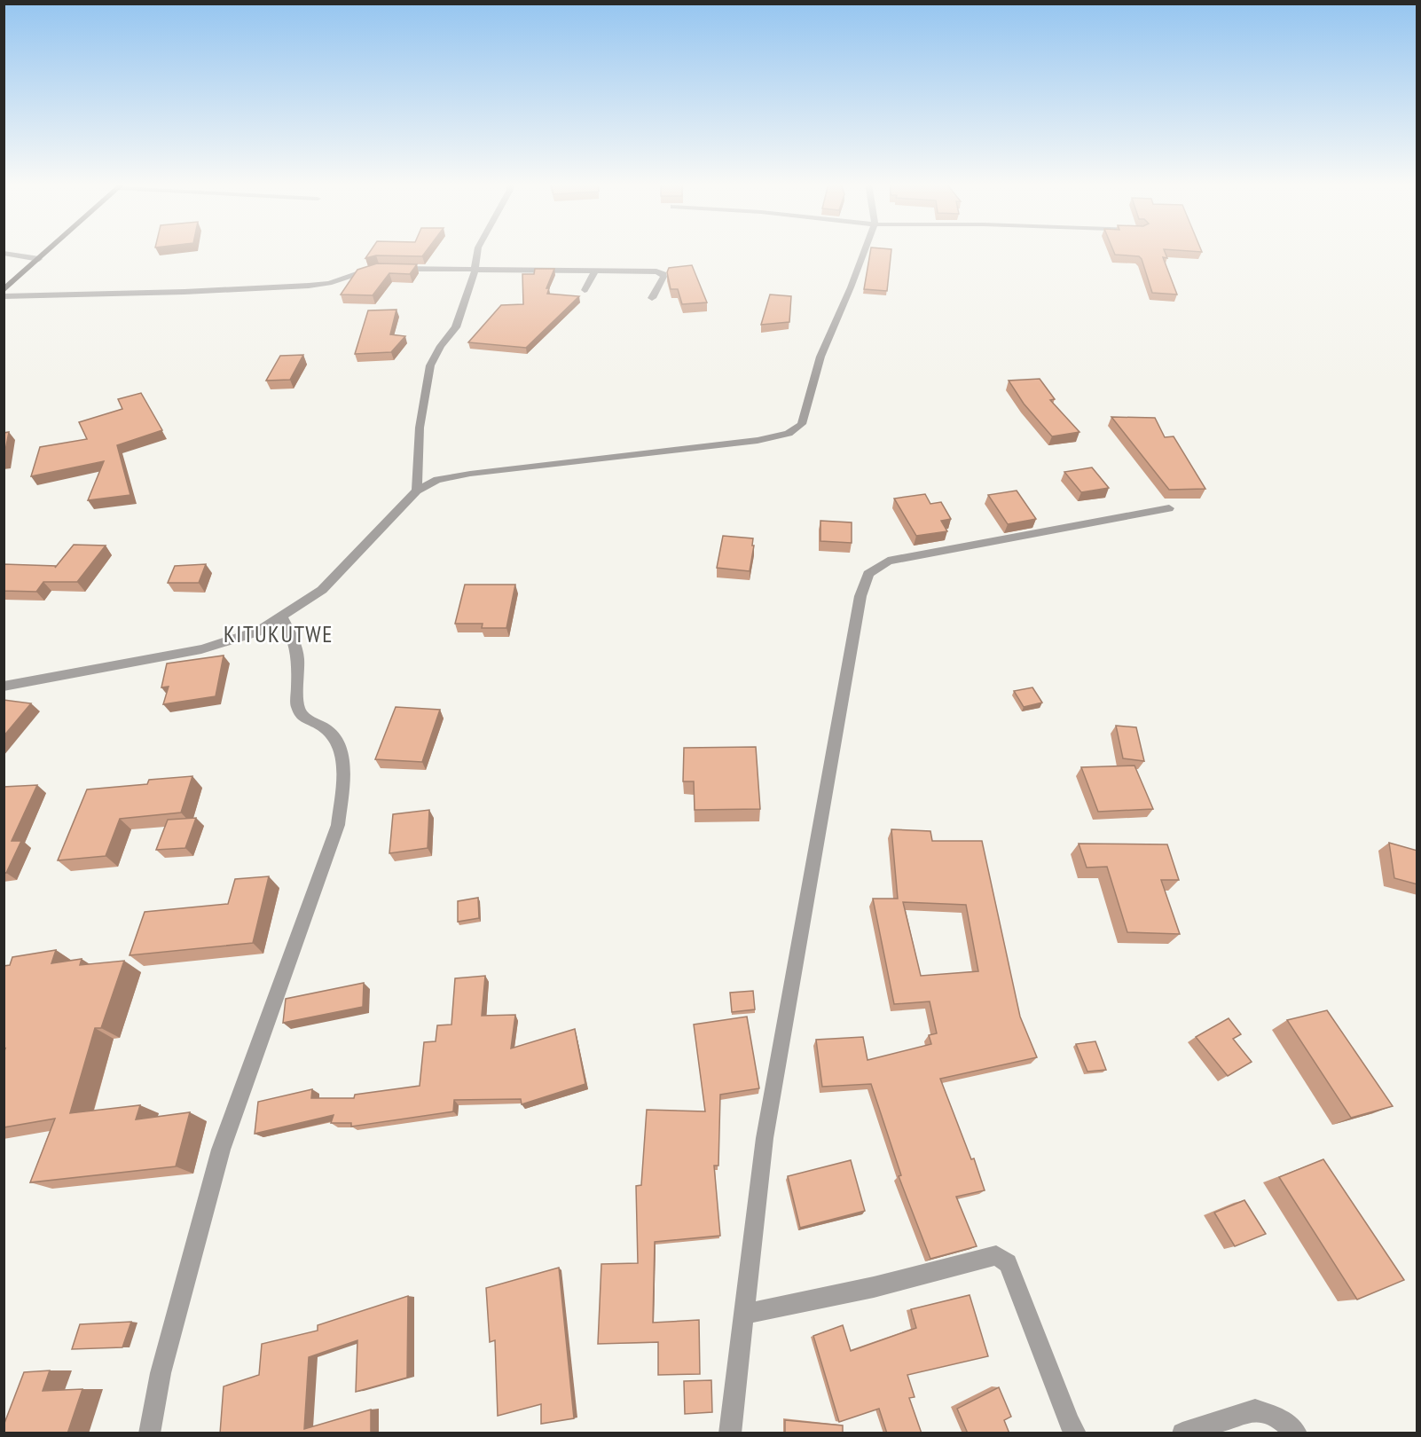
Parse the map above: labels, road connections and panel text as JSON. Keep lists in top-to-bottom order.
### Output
{
  "districts": ["KITUKUTWE"]
}
